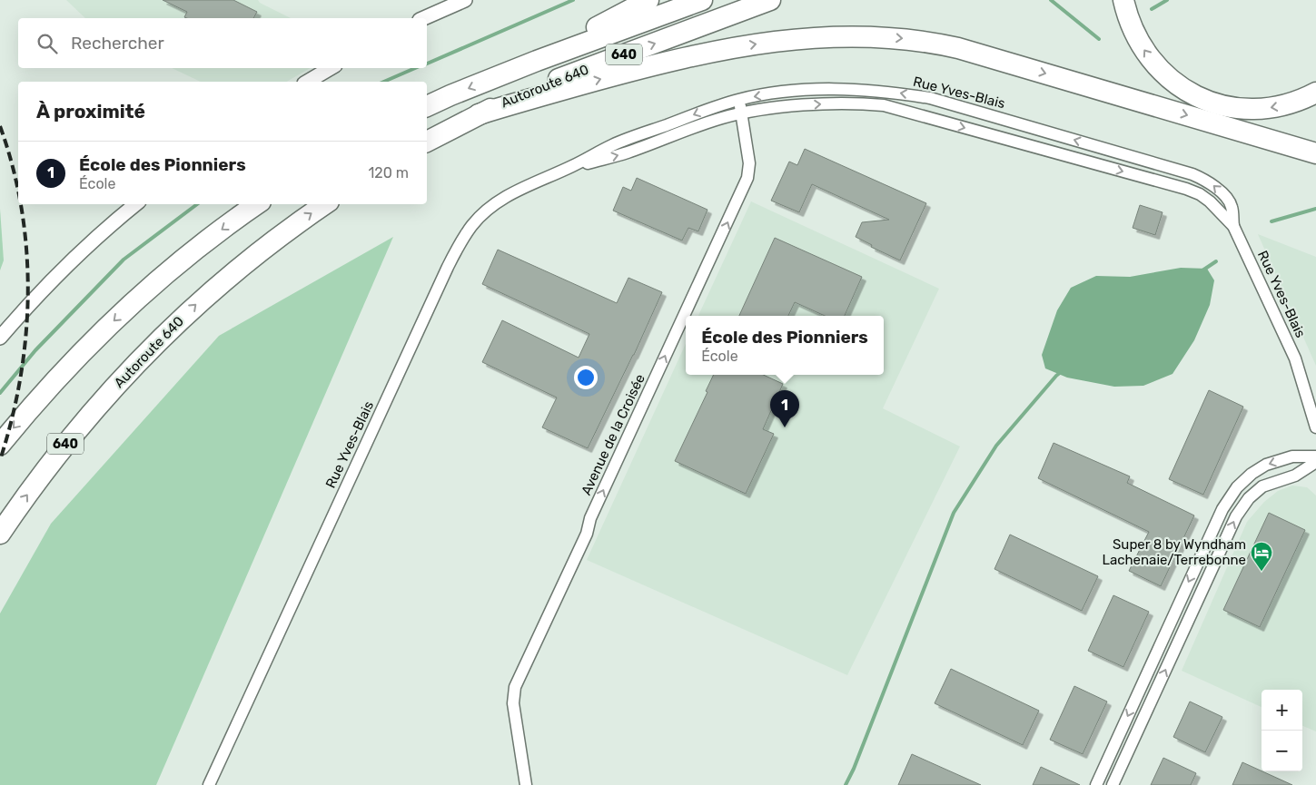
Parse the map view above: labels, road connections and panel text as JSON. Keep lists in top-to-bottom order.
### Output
{
  "streets": {
    "highway": ["640", "Autoroute 640"],
    "street": ["Rue Yves-Blais", "Avenue de la Croisée"]
  },
  "crossings": [
    ["Rue Yves-Blais", "Avenue de la Croisée"]
  ],
  "one_way": ["Avenue de la Croisée"],
  "places": {
    "hotel": ["Super 8 by Wyndham Lachenaie/Terrebonne"]
  },
  "page": {
    "search": "Rechercher",
    "heading": "À proximité",
    "list": [
      {
        "mark": "1",
        "name": "École des Pionniers",
        "note": "École",
        "value": "120 m"
      }
    ],
    "popup": ["École des Pionniers", "École"],
    "pins": "1",
    "map_buttons": ["+", "−"]
  }
}
